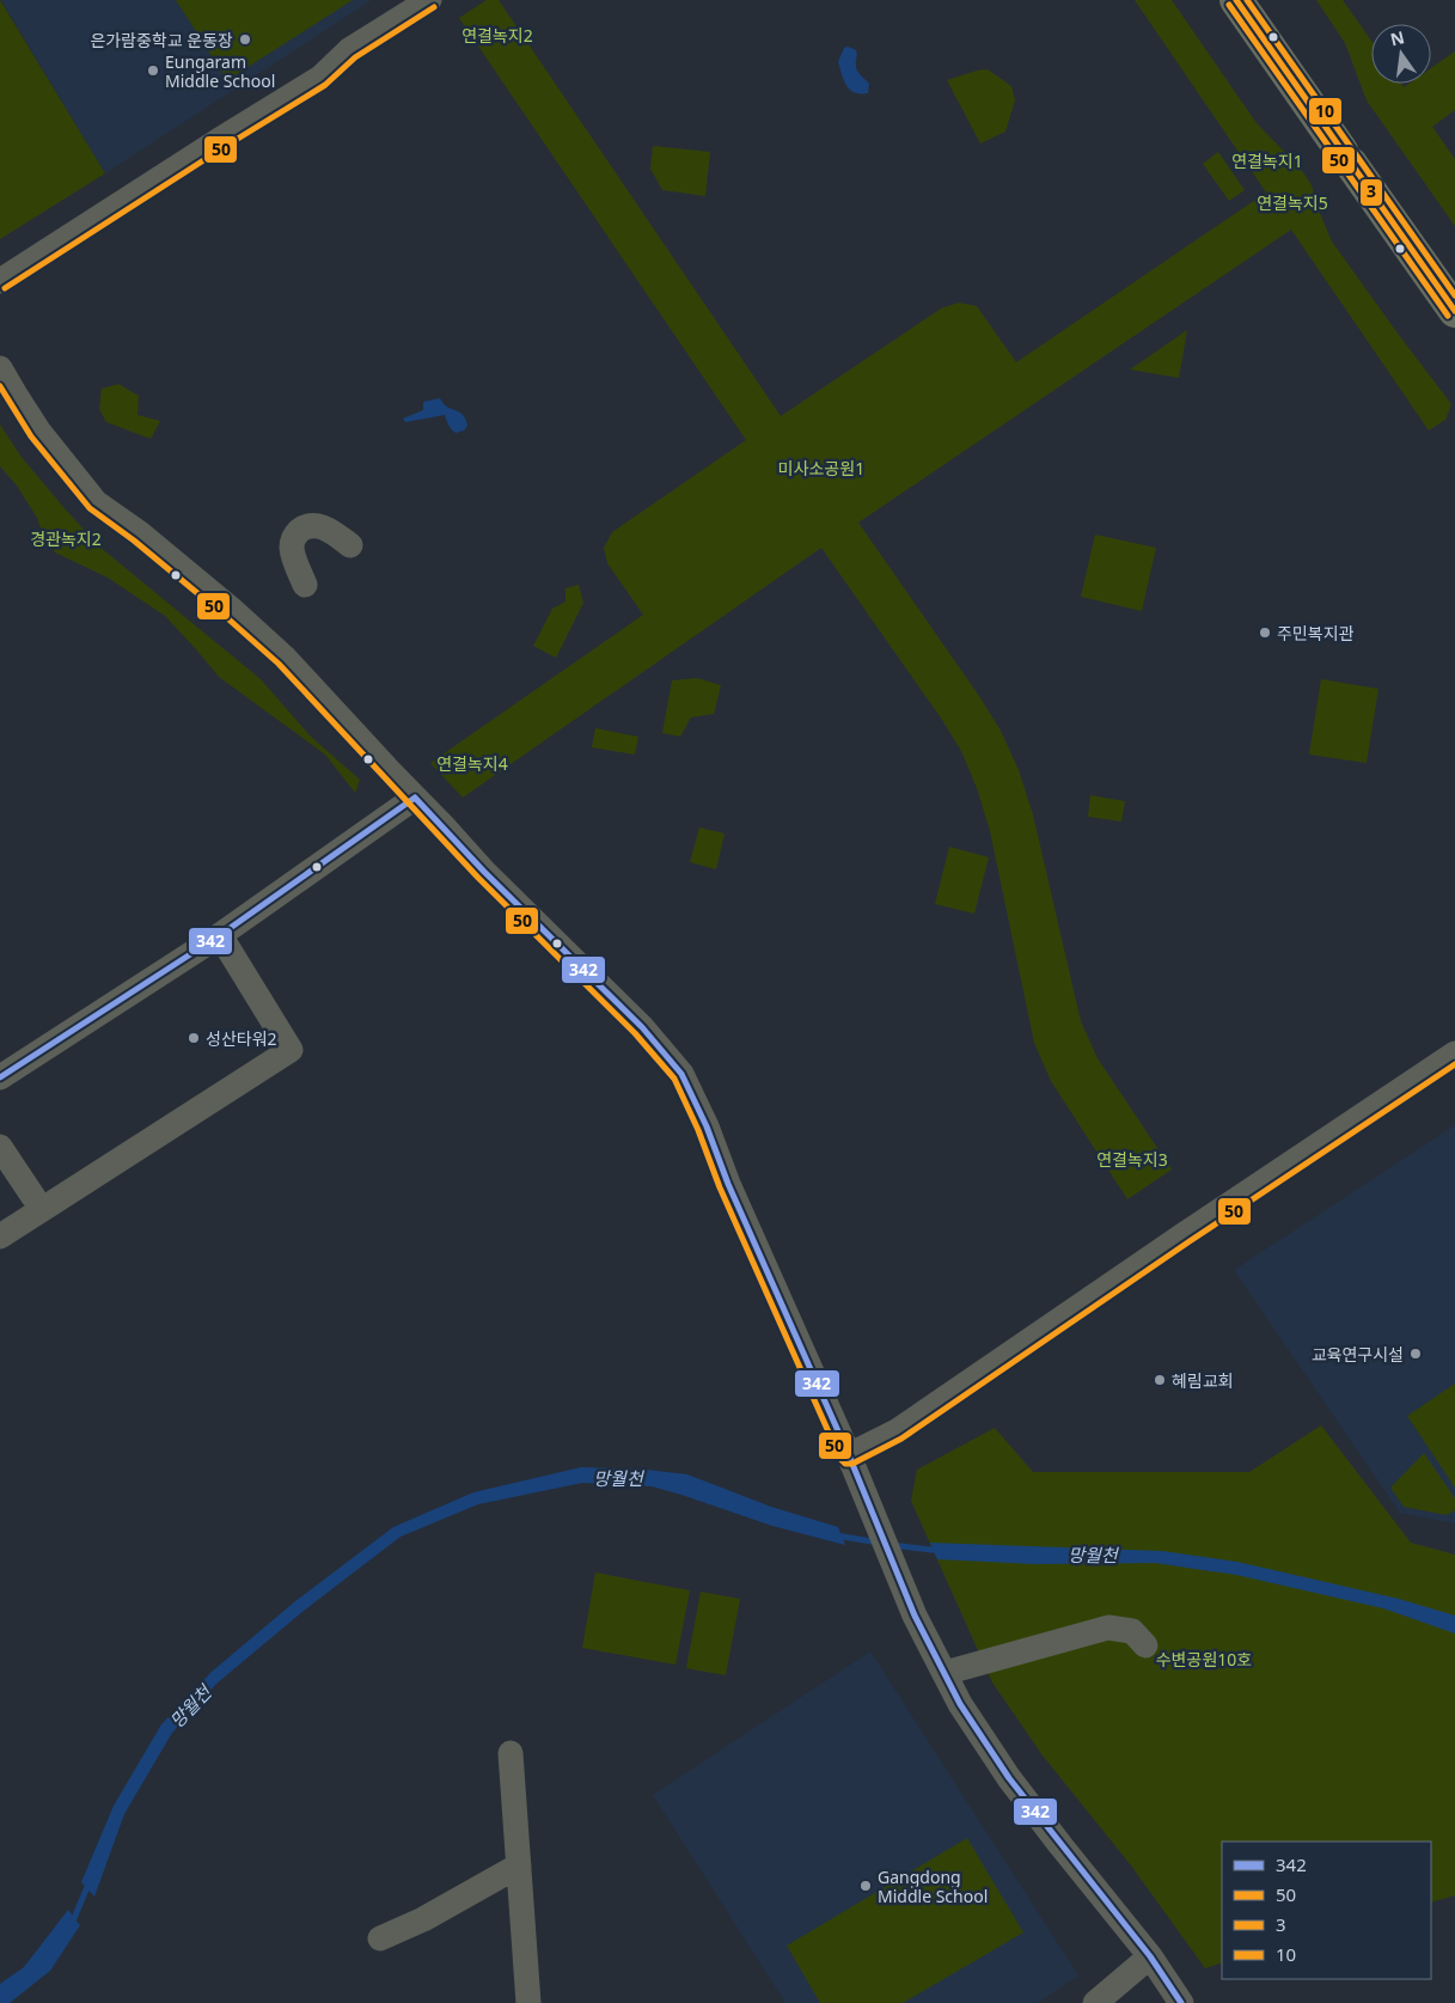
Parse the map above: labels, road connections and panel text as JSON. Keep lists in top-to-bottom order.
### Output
{
  "water": ["망월천"],
  "parks": [
    "연결녹지2",
    "연결녹지1",
    "연결녹지5",
    "미사소공원1",
    "경관녹지2",
    "연결녹지4",
    "연결녹지3",
    "수변공원10호"
  ],
  "places": [
    "은가람중학교 운동장",
    "Eungaram Middle School",
    "주민복지관",
    "성산타워2",
    "교육연구시설",
    "혜림교회",
    "Gangdong Middle School"
  ],
  "lines": [
    "transit line 3",
    "transit line 10",
    "transit line 50",
    "transit line 342"
  ],
  "legend": [
    "342",
    "50",
    "3",
    "10"
  ],
  "north": "top"
}
